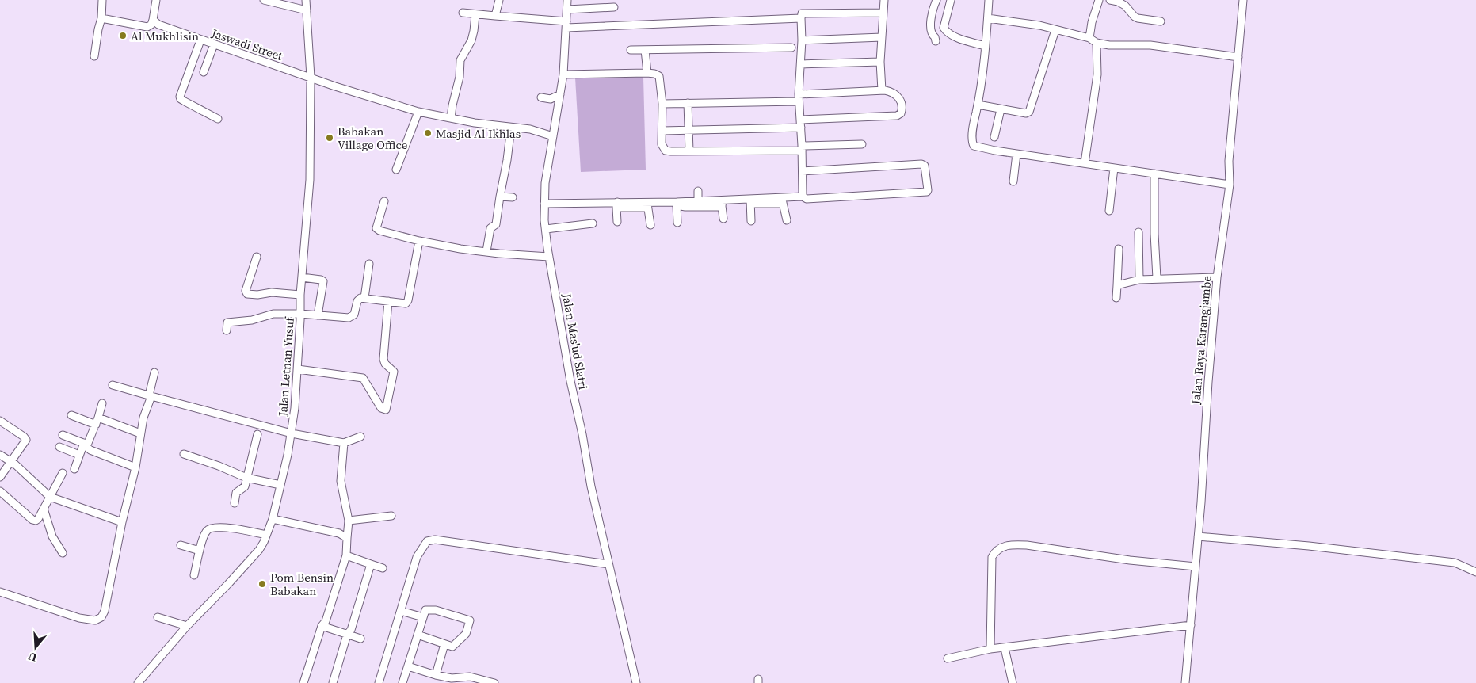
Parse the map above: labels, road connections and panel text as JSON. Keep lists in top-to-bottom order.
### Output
{
  "streets": {
    "street": [
      "Jaswadi Street",
      "Jalan Raya Karangjambe",
      "Jalan Mas'ud Slatri",
      "Jalan Letnan Yusuf"
    ]
  },
  "crossings": [
    ["Jaswadi Street", "Jalan Mas'ud Slatri"],
    ["Jaswadi Street", "Jalan Letnan Yusuf"]
  ],
  "places": [
    "Al Mukhlisin",
    "Masjid Al Ikhlas",
    "Babakan Village Office",
    "Pom Bensin Babakan"
  ],
  "north": "bottom"
}
